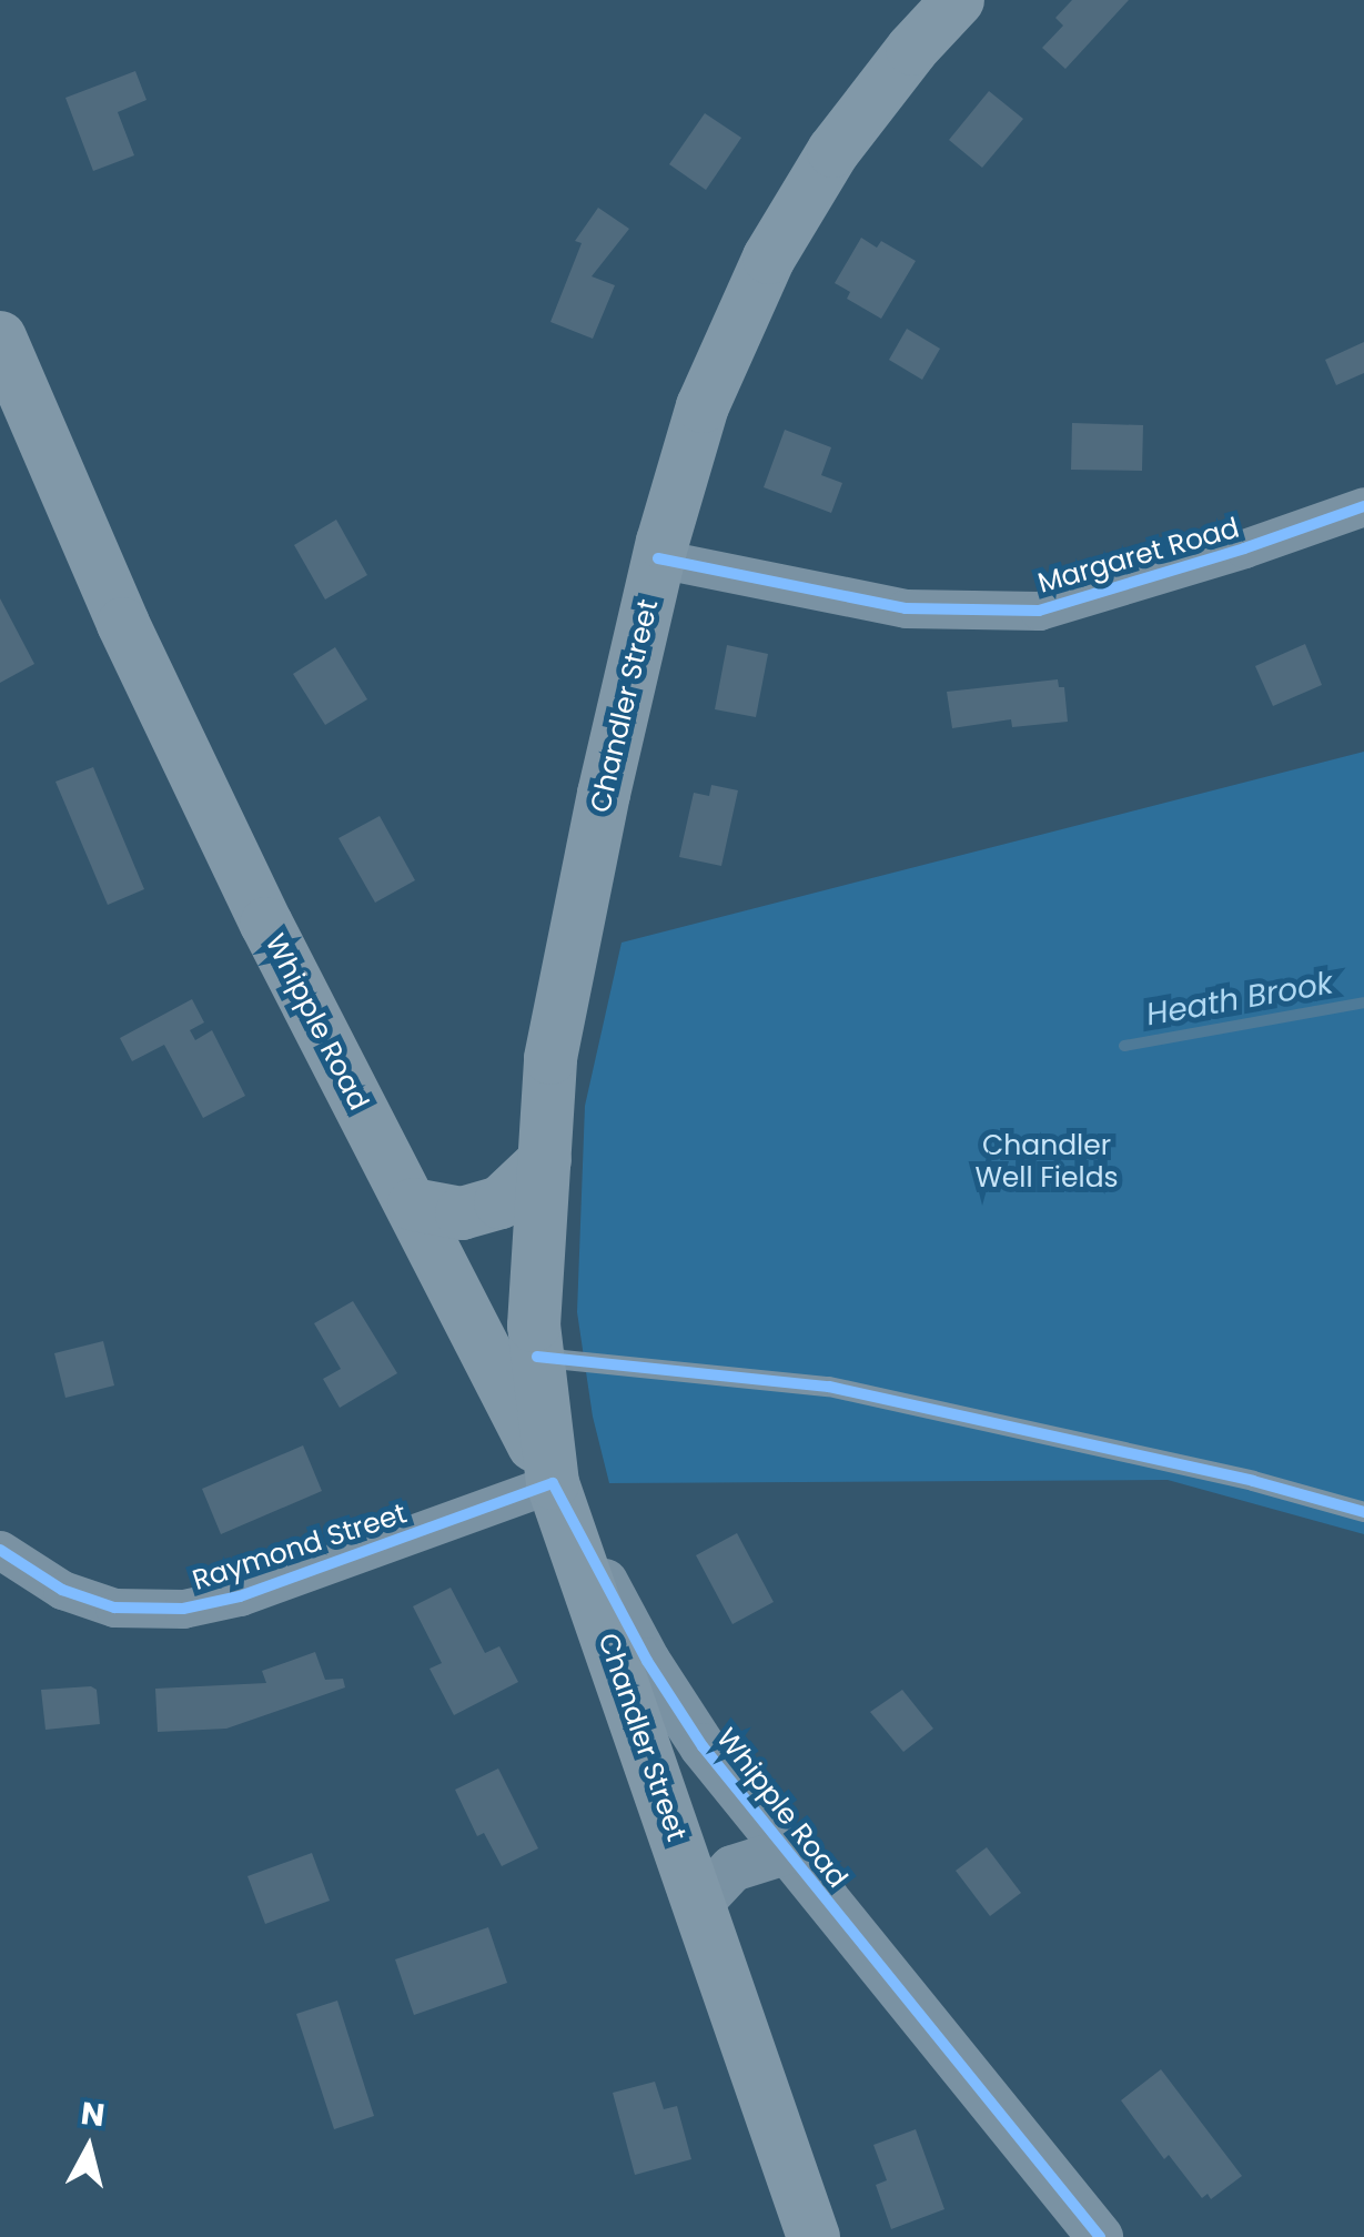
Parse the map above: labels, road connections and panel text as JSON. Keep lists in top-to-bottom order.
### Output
{
  "streets": {
    "main road": ["Chandler Street", "Whipple Road"],
    "street": ["Margaret Road", "Raymond Street"]
  },
  "crossings": [
    ["Margaret Road", "Chandler Street"],
    ["Chandler Street", "Whipple Road"],
    ["Chandler Street", "Raymond Street"],
    ["Whipple Road", "Raymond Street"]
  ],
  "water": ["Heath Brook"],
  "parks": ["Chandler Well Fields"],
  "north": "top"
}
